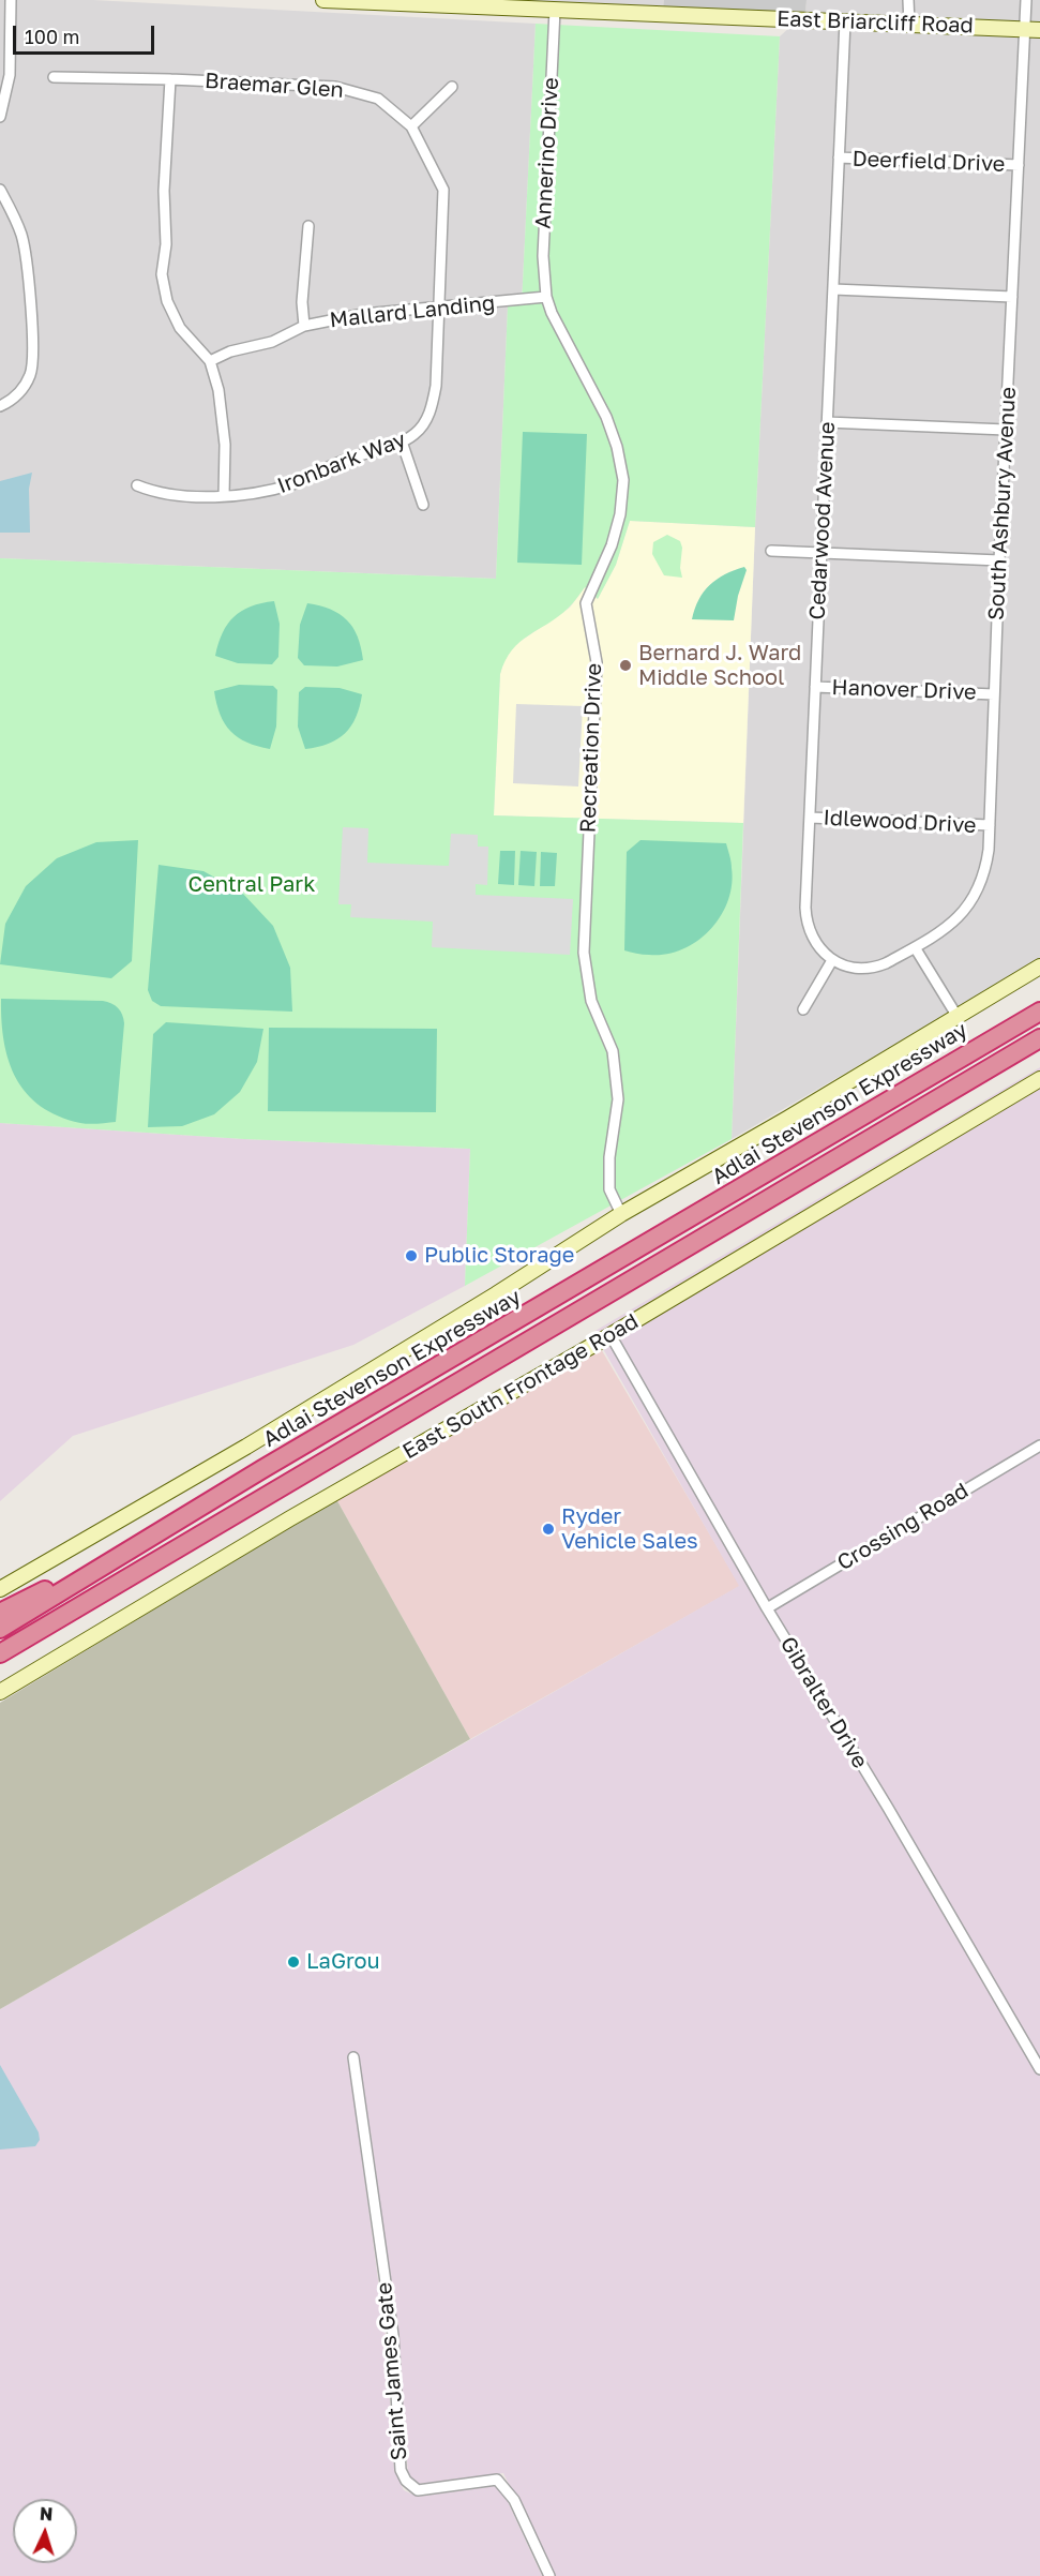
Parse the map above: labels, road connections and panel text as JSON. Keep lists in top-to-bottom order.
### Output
{
  "streets": {
    "highway": ["Adlai Stevenson Expressway"],
    "street": [
      "East Briarcliff Road",
      "Braemar Glen",
      "Annerino Drive",
      "Deerfield Drive",
      "Mallard Landing",
      "Ironbark Way",
      "South Ashbury Avenue",
      "Cedarwood Avenue",
      "Hanover Drive",
      "Recreation Drive",
      "Idlewood Drive",
      "East South Frontage Road",
      "Crossing Road",
      "Gibralter Drive",
      "Saint James Gate"
    ]
  },
  "crossings": [
    ["East Briarcliff Road", "Annerino Drive"],
    ["East Briarcliff Road", "South Ashbury Avenue"],
    ["East Briarcliff Road", "Cedarwood Avenue"],
    ["Braemar Glen", "Mallard Landing"],
    ["Braemar Glen", "Ironbark Way"],
    ["Annerino Drive", "Mallard Landing"],
    ["Annerino Drive", "Recreation Drive"],
    ["Deerfield Drive", "South Ashbury Avenue"],
    ["Deerfield Drive", "Cedarwood Avenue"],
    ["Mallard Landing", "Ironbark Way"],
    ["Mallard Landing", "Recreation Drive"],
    ["South Ashbury Avenue", "Hanover Drive"],
    ["South Ashbury Avenue", "Idlewood Drive"],
    ["Cedarwood Avenue", "Hanover Drive"],
    ["Cedarwood Avenue", "Idlewood Drive"],
    ["East South Frontage Road", "Gibralter Drive"],
    ["Crossing Road", "Gibralter Drive"]
  ],
  "parks": ["Central Park"],
  "places": [
    "Bernard J. Ward Middle School",
    "Public Storage",
    "Ryder Vehicle Sales",
    "LaGrou"
  ],
  "scale_bar": "100 m",
  "north": "top"
}
